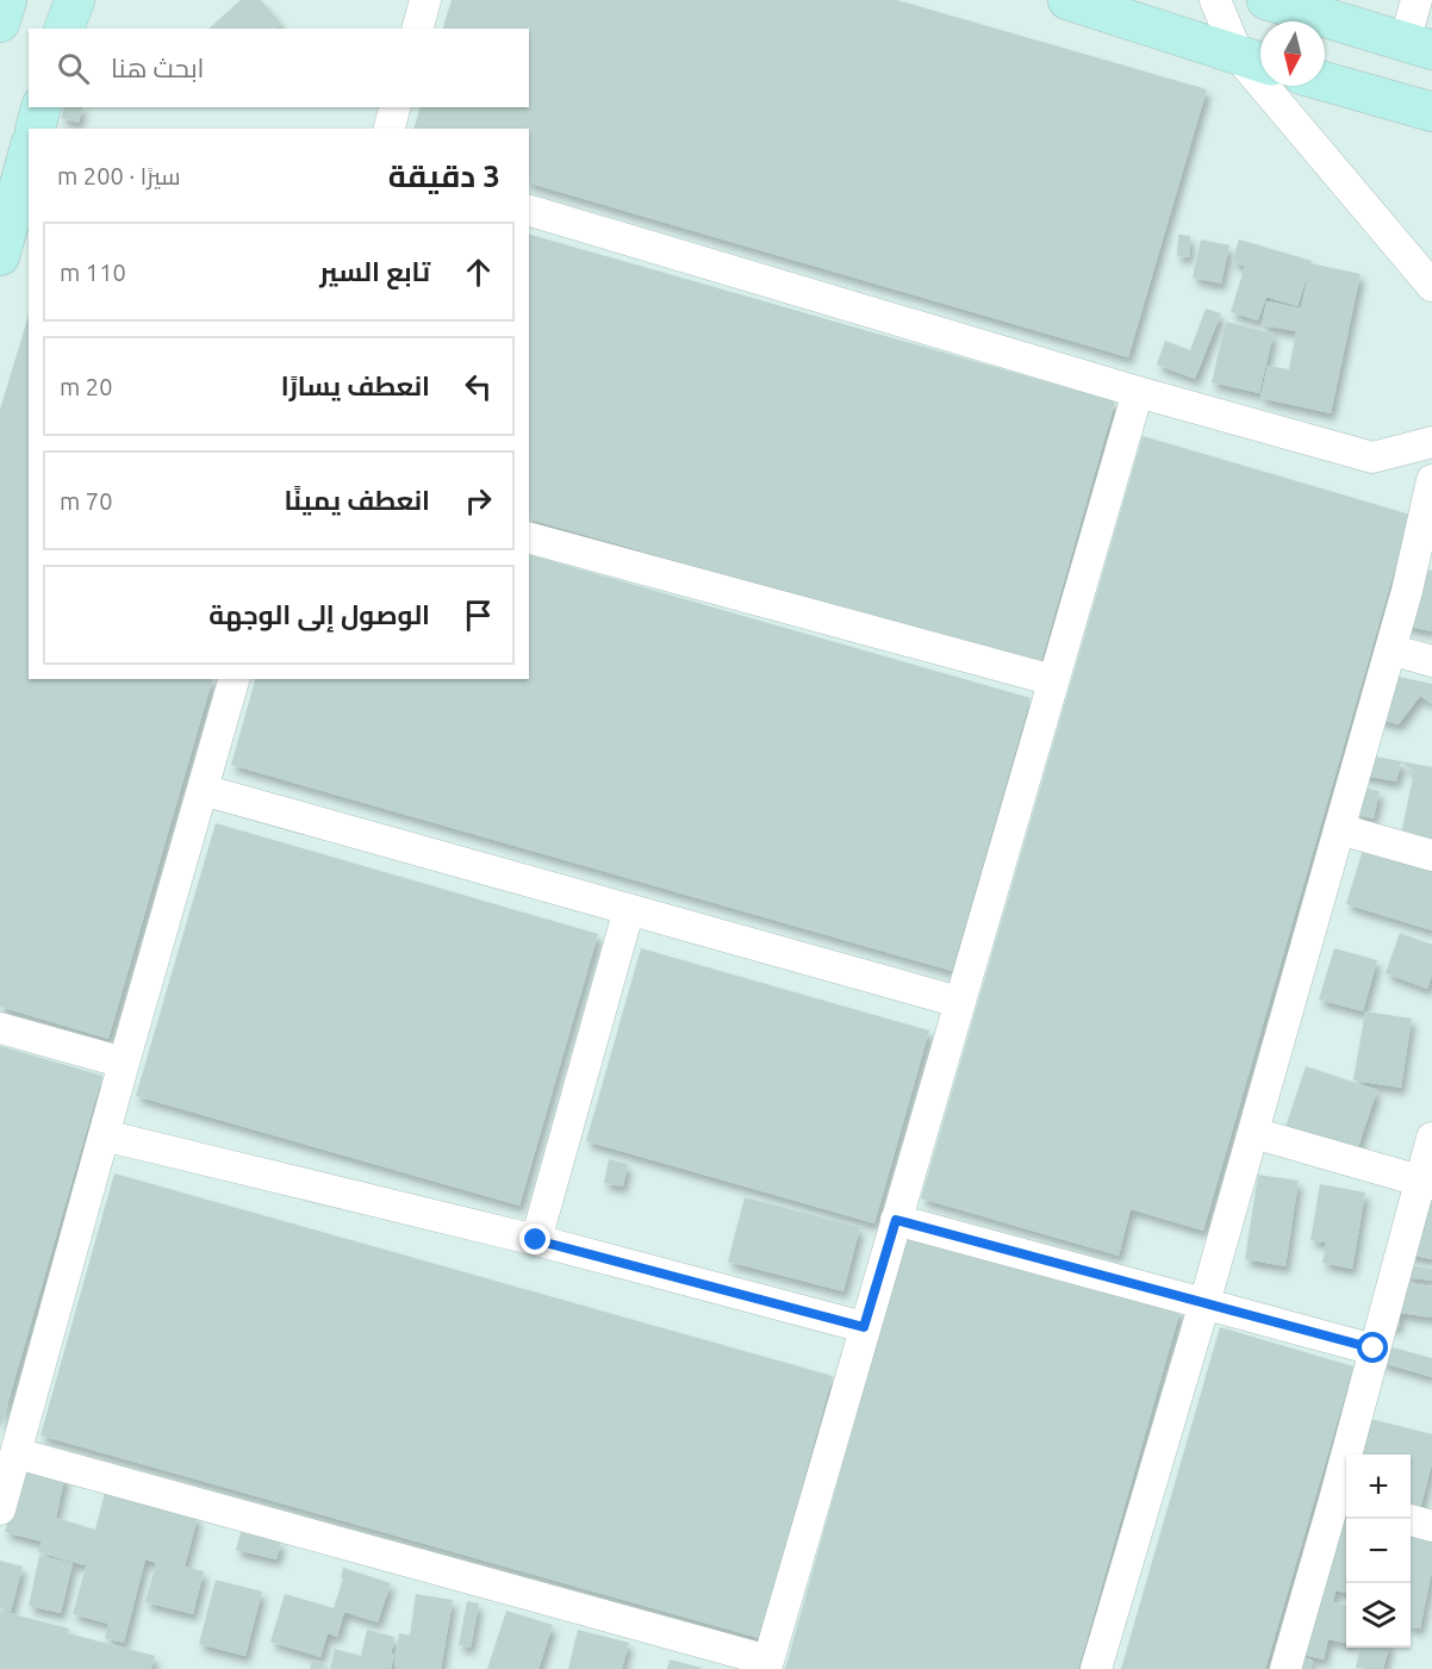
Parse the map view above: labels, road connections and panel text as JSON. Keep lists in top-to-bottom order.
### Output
{
  "north": "bottom",
  "page": {
    "search": "ابحث هنا",
    "heading": ["3 دقيقة", "سيرًا · 200 m"],
    "list": [
      ["تابع السير", "110 m"],
      ["انعطف يسارًا", "20 m"],
      ["انعطف يمينًا", "70 m"],
      "الوصول إلى الوجهة"
    ],
    "map_buttons": ["+", "−"]
  }
}
